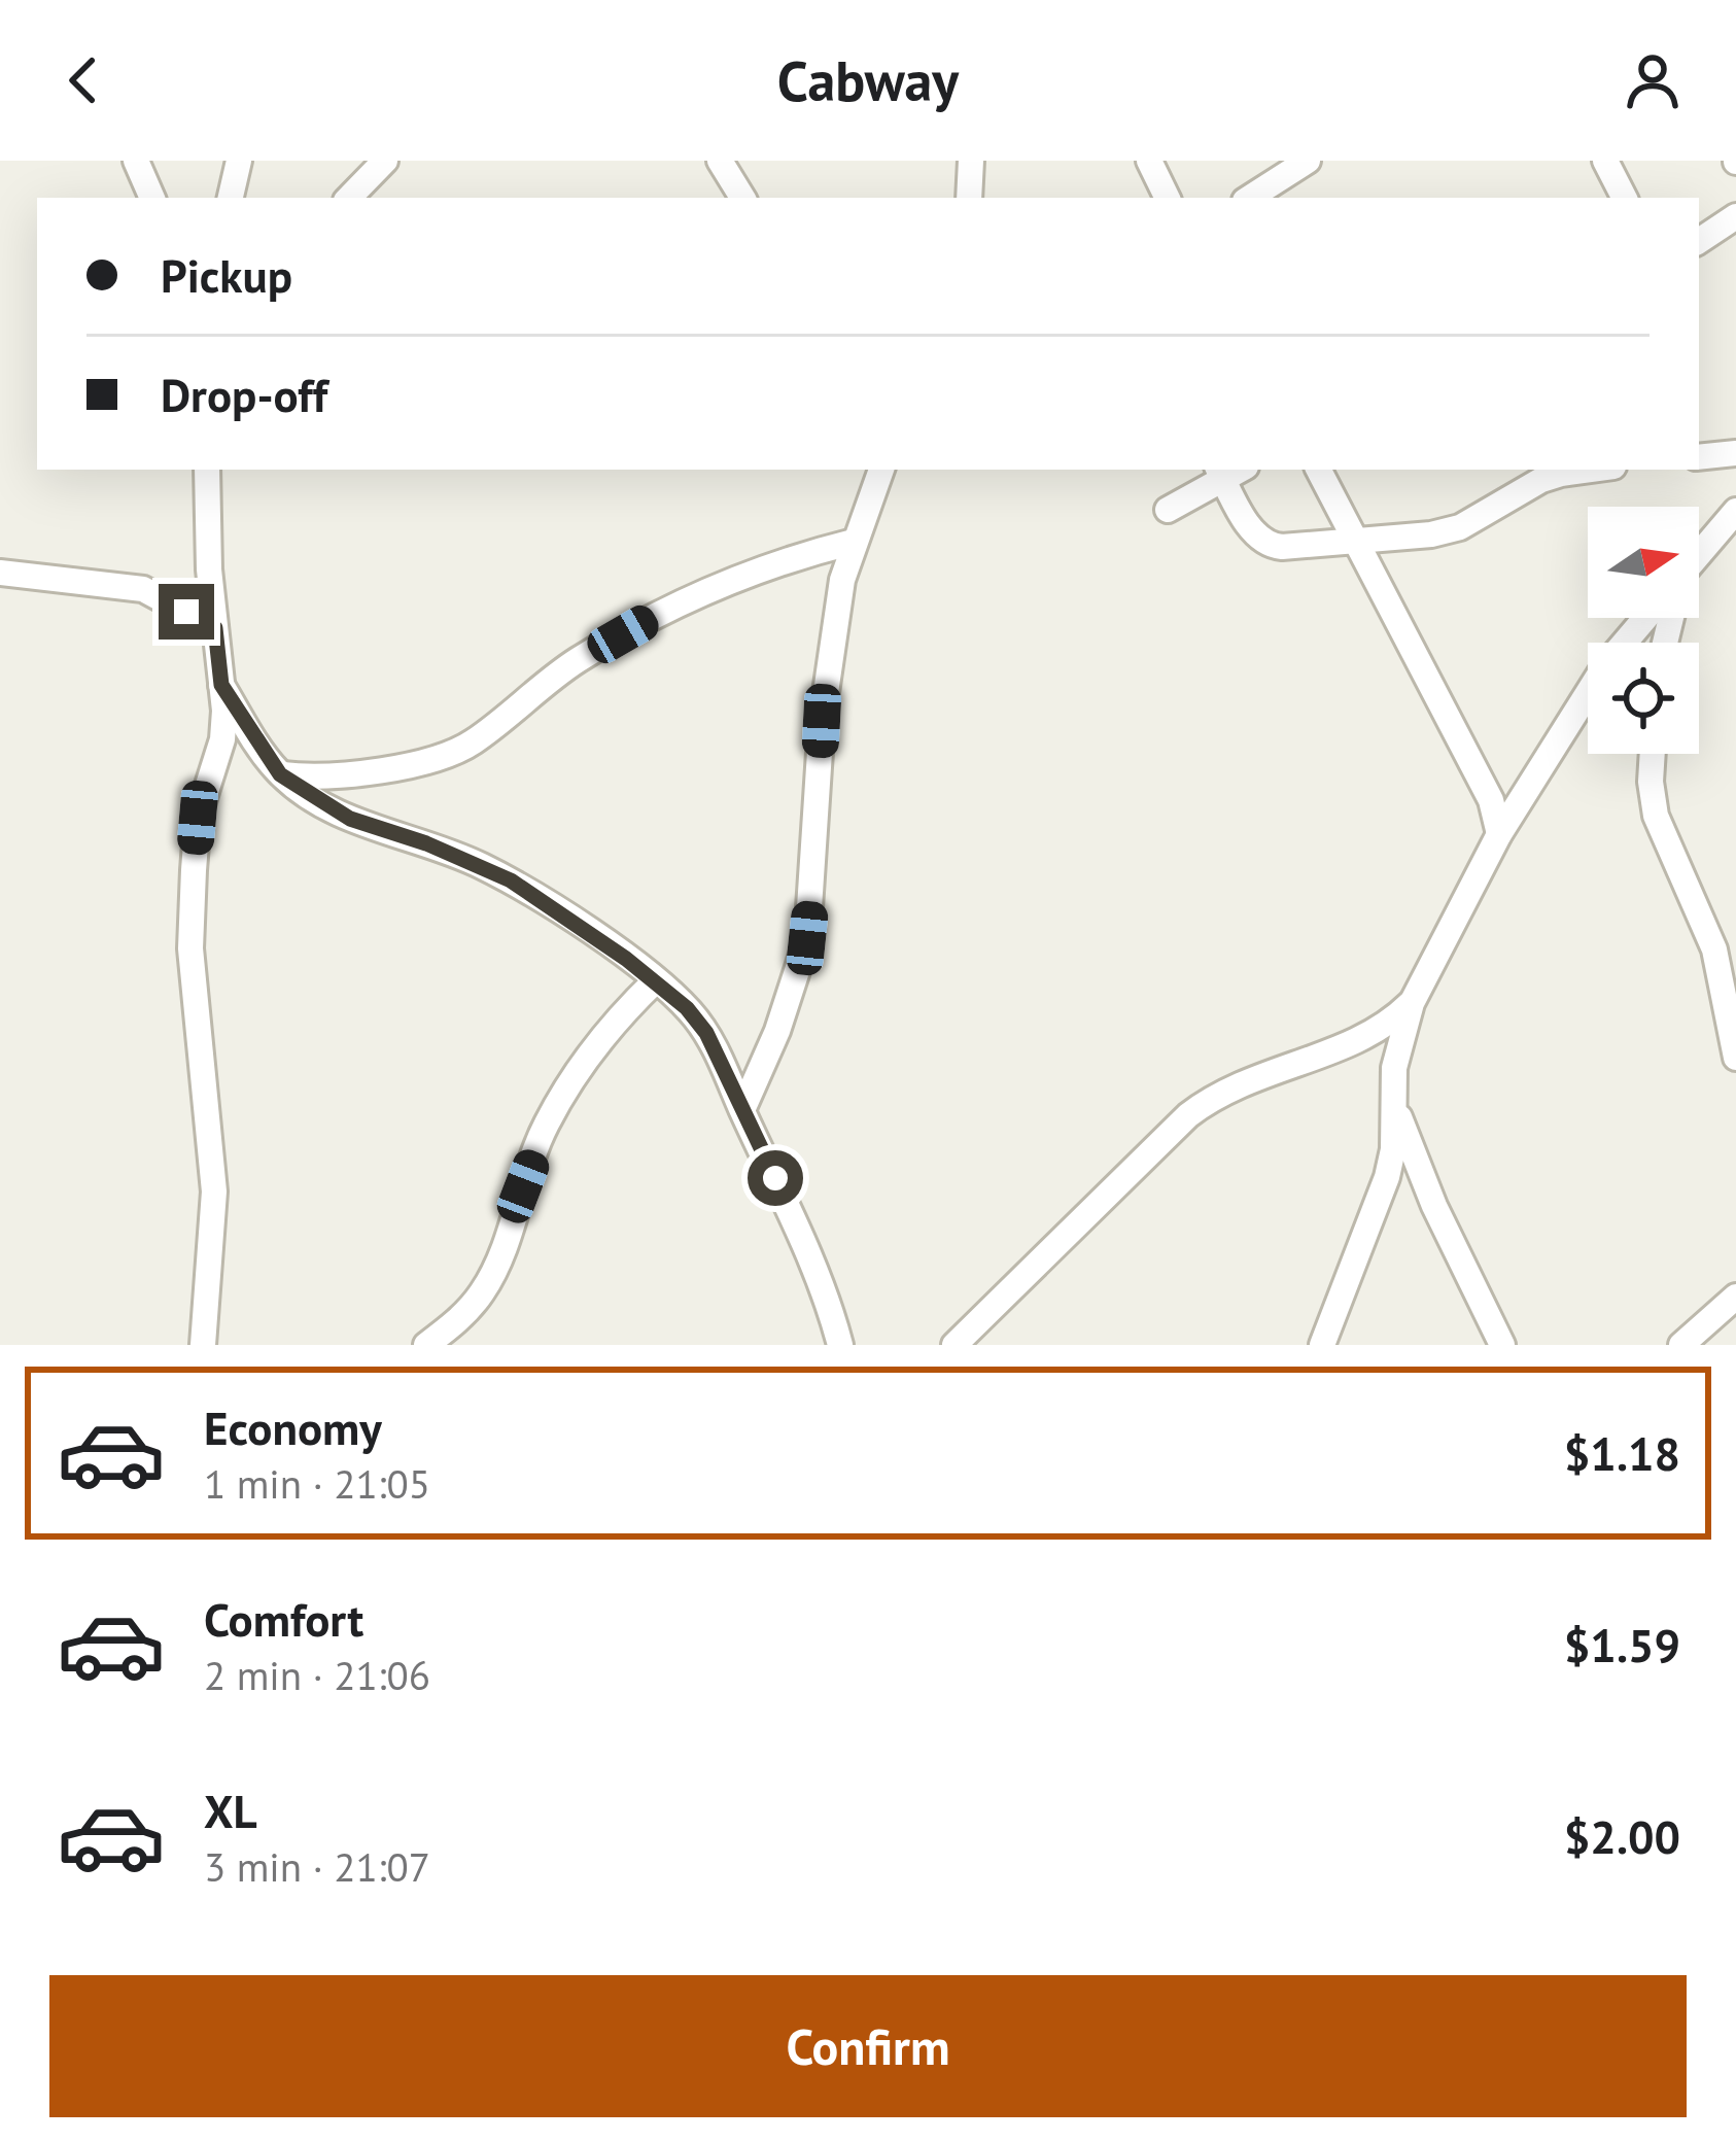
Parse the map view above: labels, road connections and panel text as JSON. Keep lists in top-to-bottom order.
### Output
{
  "north": "right",
  "page": {
    "header": "Cabway",
    "banner": ["Pickup", "Drop-off"],
    "list": [
      {
        "name": "Economy",
        "note": "1 min · 21:05",
        "value": "$1.18"
      },
      {
        "name": "Comfort",
        "note": "2 min · 21:06",
        "value": "$1.59"
      },
      {
        "name": "XL",
        "note": "3 min · 21:07",
        "value": "$2.00"
      }
    ],
    "buttons": "Confirm"
  }
}
